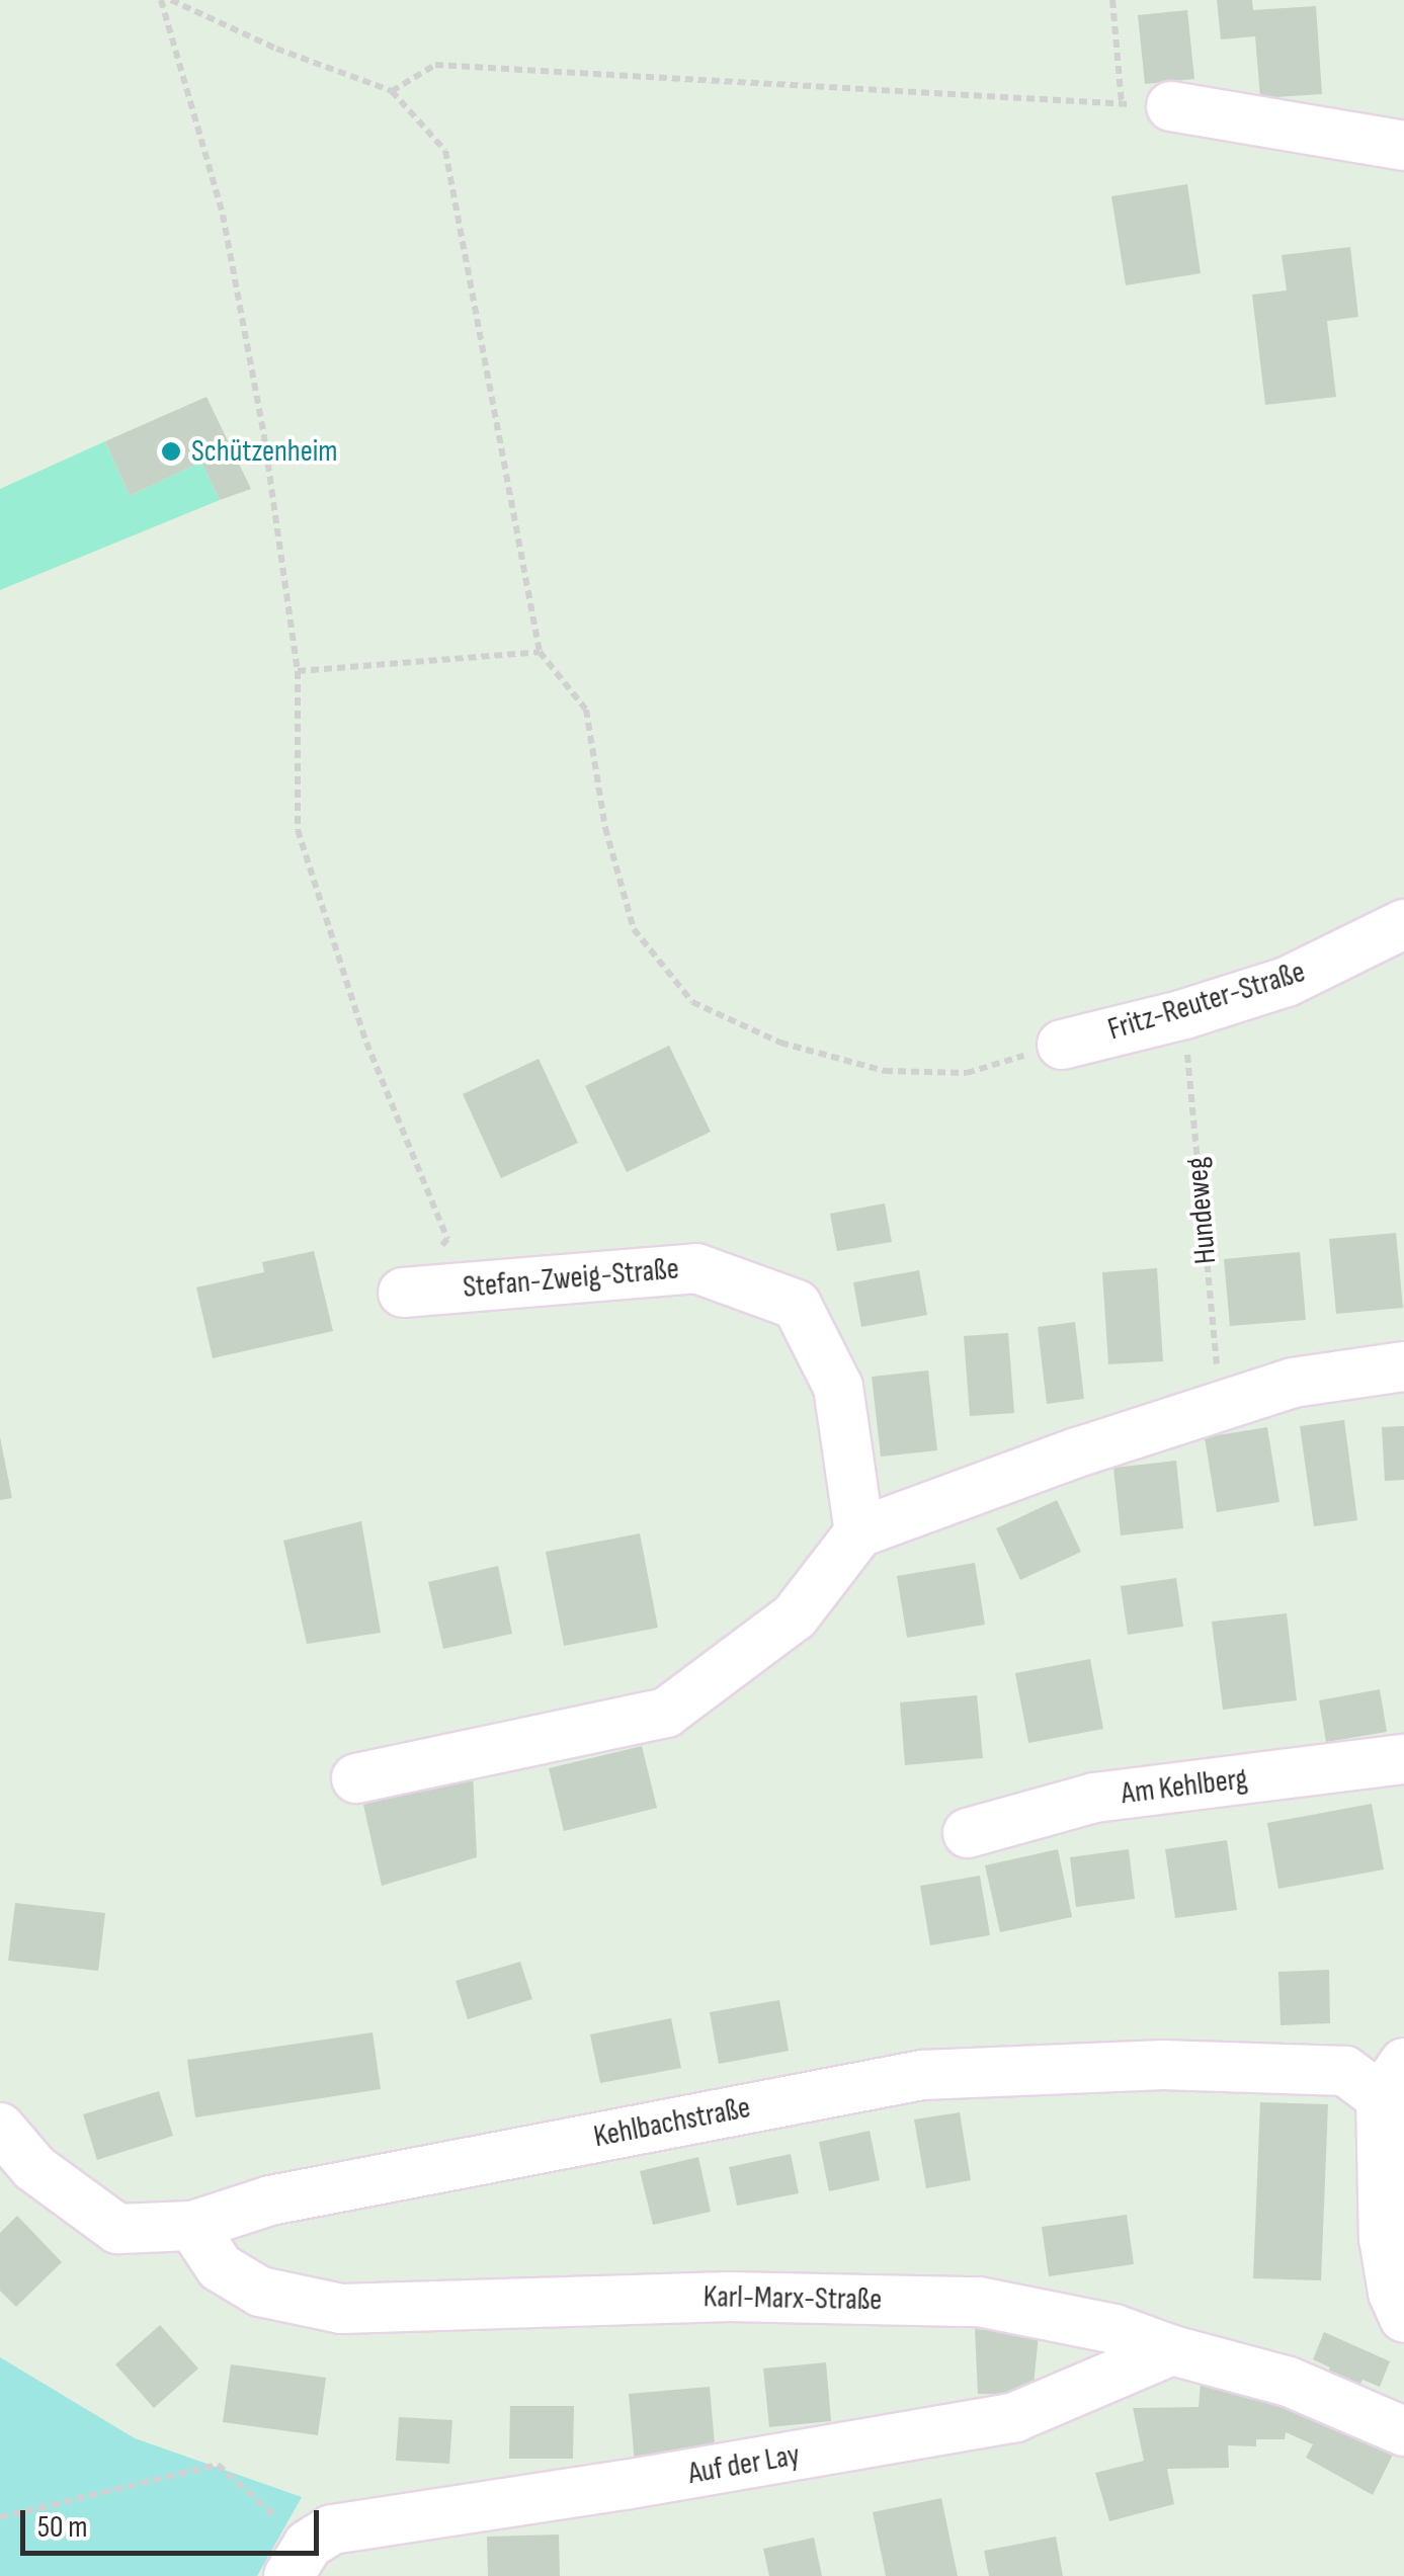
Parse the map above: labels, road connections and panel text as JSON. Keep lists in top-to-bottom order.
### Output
{
  "streets": {
    "street": [
      "Fritz-Reuter-Straße",
      "Stefan-Zweig-Straße",
      "Am Kehlberg",
      "Kehlbachstraße",
      "Karl-Marx-Straße",
      "Auf der Lay"
    ],
    "path": ["Hundeweg"]
  },
  "crossings": [
    ["Fritz-Reuter-Straße", "Hundeweg"],
    ["Kehlbachstraße", "Karl-Marx-Straße"],
    ["Karl-Marx-Straße", "Auf der Lay"]
  ],
  "places": ["Schützenheim"],
  "scale_bar": "50 m"
}
